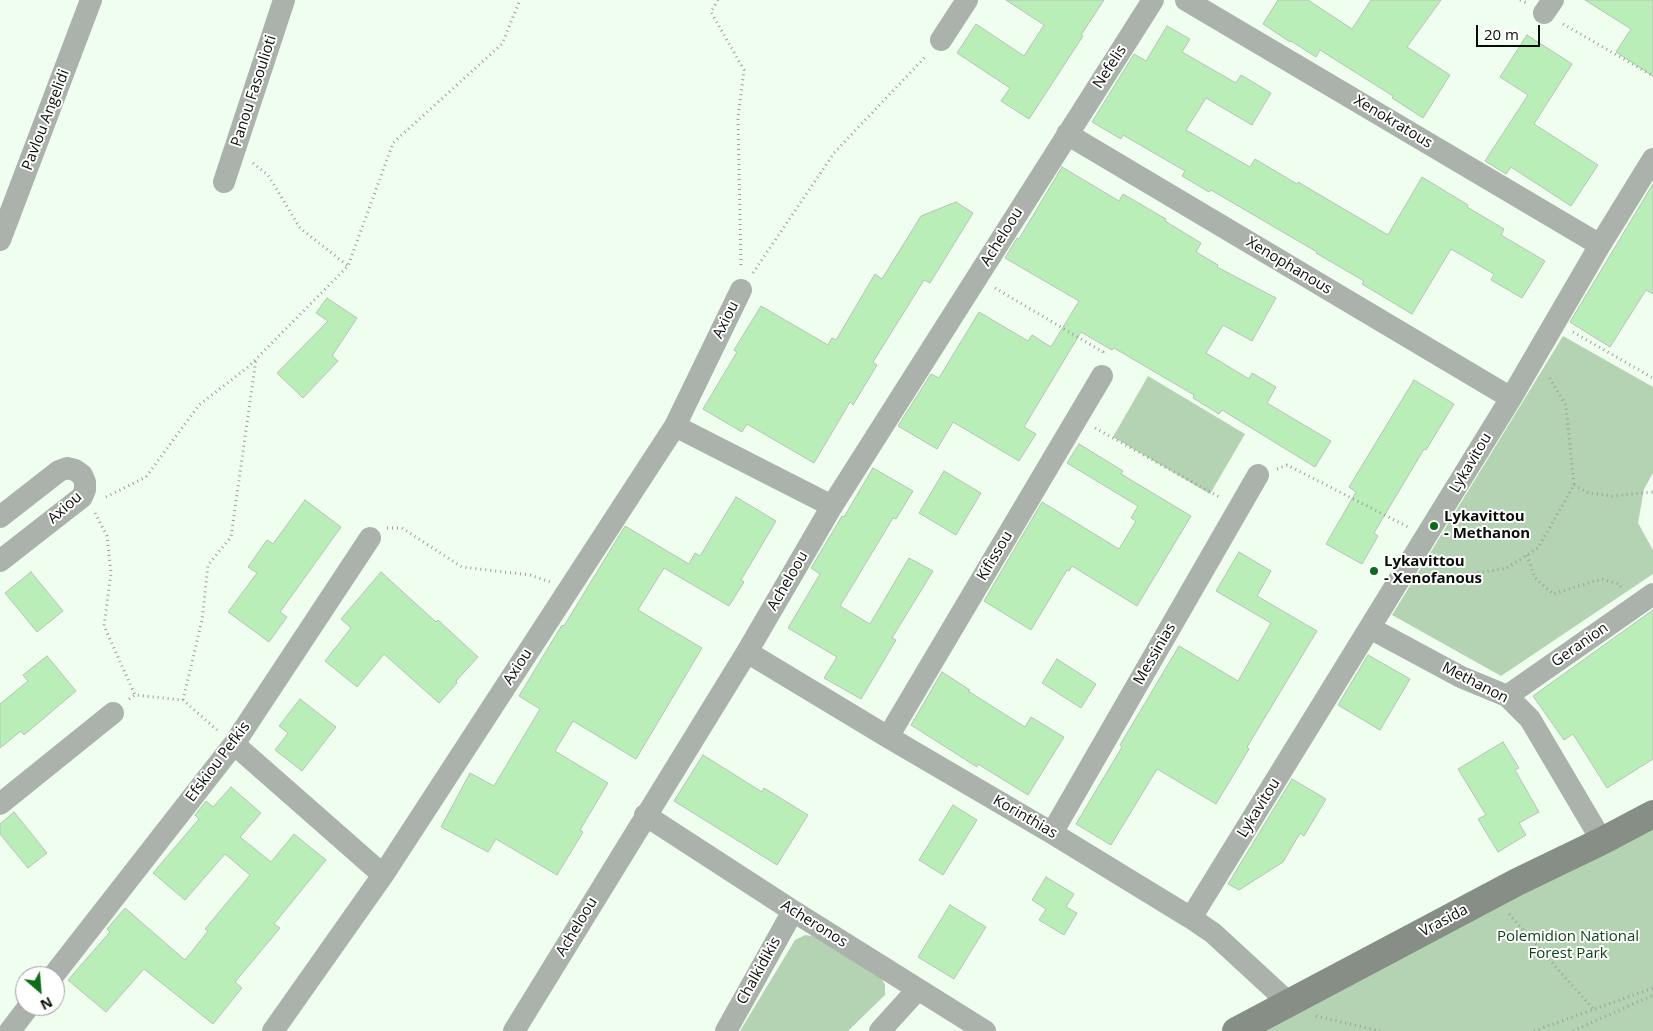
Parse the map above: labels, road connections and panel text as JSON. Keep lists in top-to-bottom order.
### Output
{
  "streets": {
    "street": [
      "Nefelis",
      "Panou Fasoulioti",
      "Pavlou Angelidi",
      "Xenokratous",
      "Acheloou",
      "Xenophanous",
      "Axiou",
      "Lykavitou",
      "Kifissou",
      "Geranion",
      "Messinias",
      "Methanon",
      "Efskiou Pefkis",
      "Korinthias",
      "Vrasida",
      "Acheronos",
      "Chalkidikis"
    ]
  },
  "crossings": [
    ["Nefelis", "Acheloou"],
    ["Nefelis", "Xenophanous"],
    ["Xenokratous", "Lykavitou"],
    ["Acheloou", "Xenophanous"],
    ["Acheloou", "Korinthias"],
    ["Acheloou", "Acheronos"],
    ["Xenophanous", "Lykavitou"],
    ["Lykavitou", "Methanon"],
    ["Lykavitou", "Korinthias"],
    ["Kifissou", "Korinthias"],
    ["Geranion", "Methanon"],
    ["Messinias", "Korinthias"],
    ["Methanon", "Vrasida"],
    ["Korinthias", "Vrasida"],
    ["Acheronos", "Chalkidikis"]
  ],
  "parks": ["Polemidion National Forest Park"],
  "places": ["Lykavittou - Methanon", "Lykavittou - Xenofanous"],
  "scale_bar": "20 m",
  "north": "bottom right"
}
